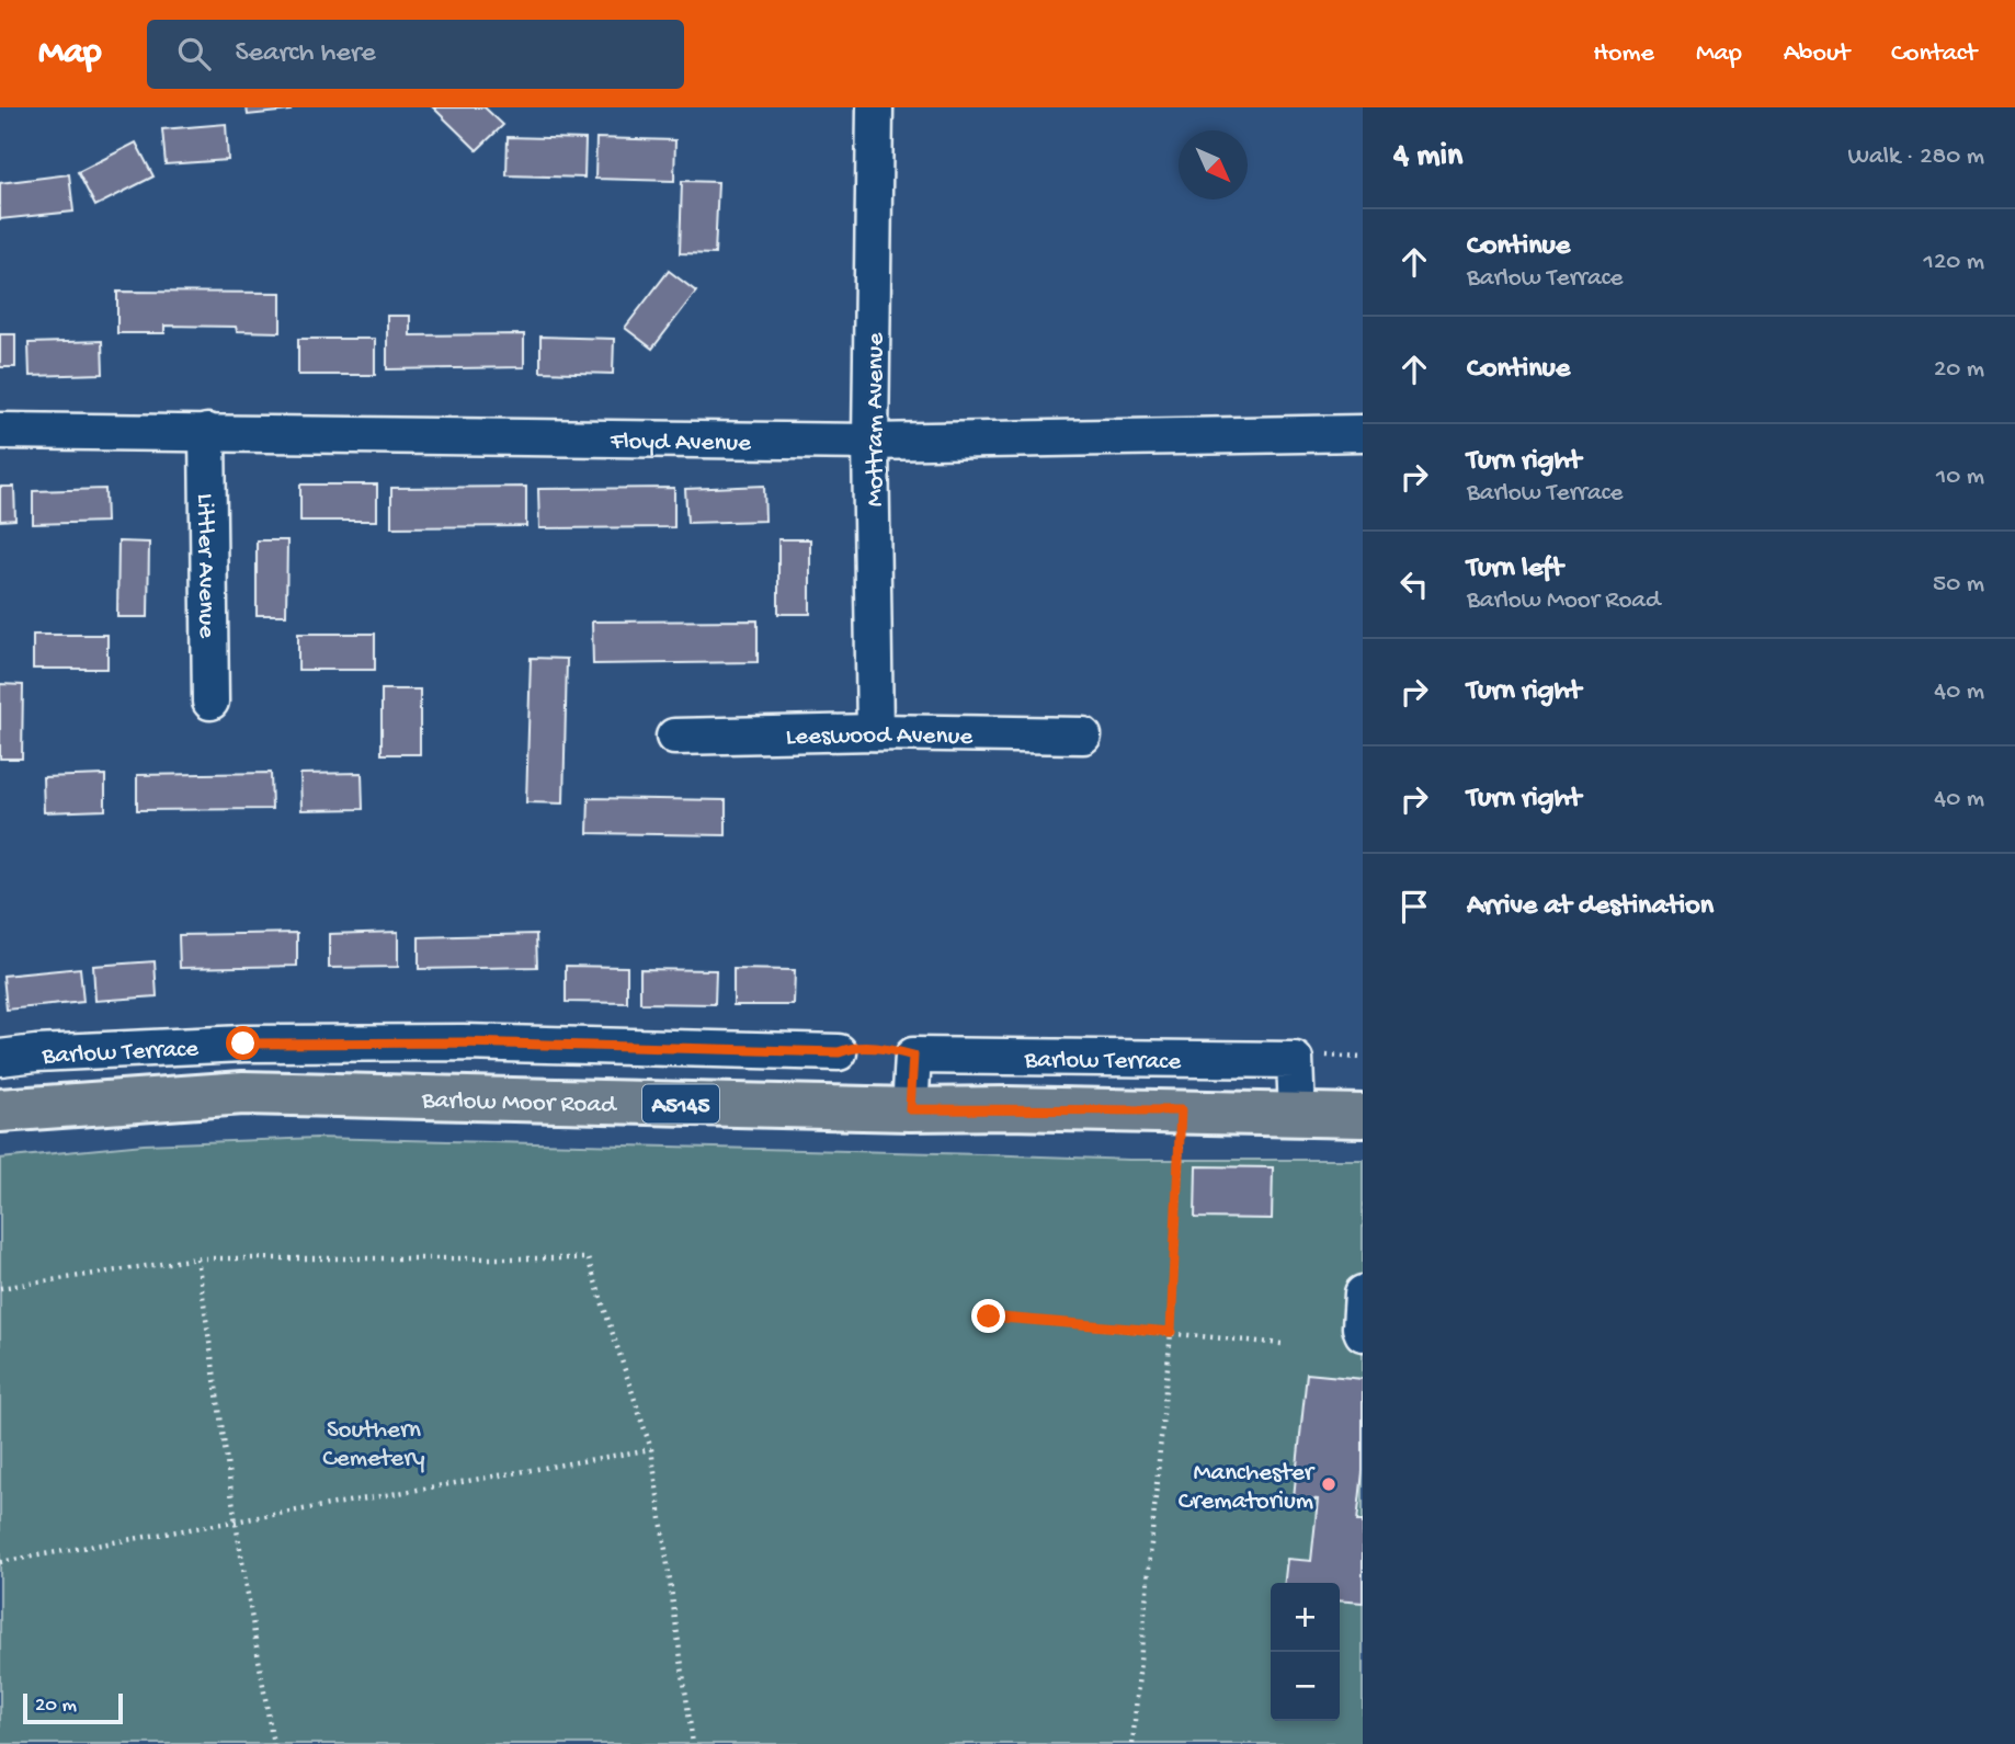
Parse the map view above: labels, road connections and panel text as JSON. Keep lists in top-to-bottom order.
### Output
{
  "streets": {
    "main road": ["Barlow Moor Road", "A5145"],
    "street": [
      "Mottram Avenue",
      "Floyd Avenue",
      "Littler Avenue",
      "Leeswood Avenue",
      "Barlow Terrace"
    ]
  },
  "crossings": [
    ["Mottram Avenue", "Floyd Avenue"],
    ["Mottram Avenue", "Leeswood Avenue"],
    ["Floyd Avenue", "Littler Avenue"],
    ["Barlow Terrace", "Barlow Moor Road"]
  ],
  "parks": ["Southern Cemetery"],
  "places": ["Manchester Crematorium"],
  "scale_bar": "20 m",
  "north": "bottom right",
  "page": {
    "header": "Map",
    "search": "Search here",
    "nav": [
      "Home",
      "Map",
      "About",
      "Contact"
    ],
    "heading": ["4 min", "Walk · 280 m"],
    "list": [
      ["Continue", "Barlow Terrace", "120 m"],
      ["Continue", "20 m"],
      ["Turn right", "Barlow Terrace", "10 m"],
      ["Turn left", "Barlow Moor Road", "50 m"],
      ["Turn right", "40 m"],
      ["Turn right", "40 m"],
      "Arrive at destination"
    ],
    "map_buttons": ["+", "−"],
    "scale": "20 m"
  }
}
